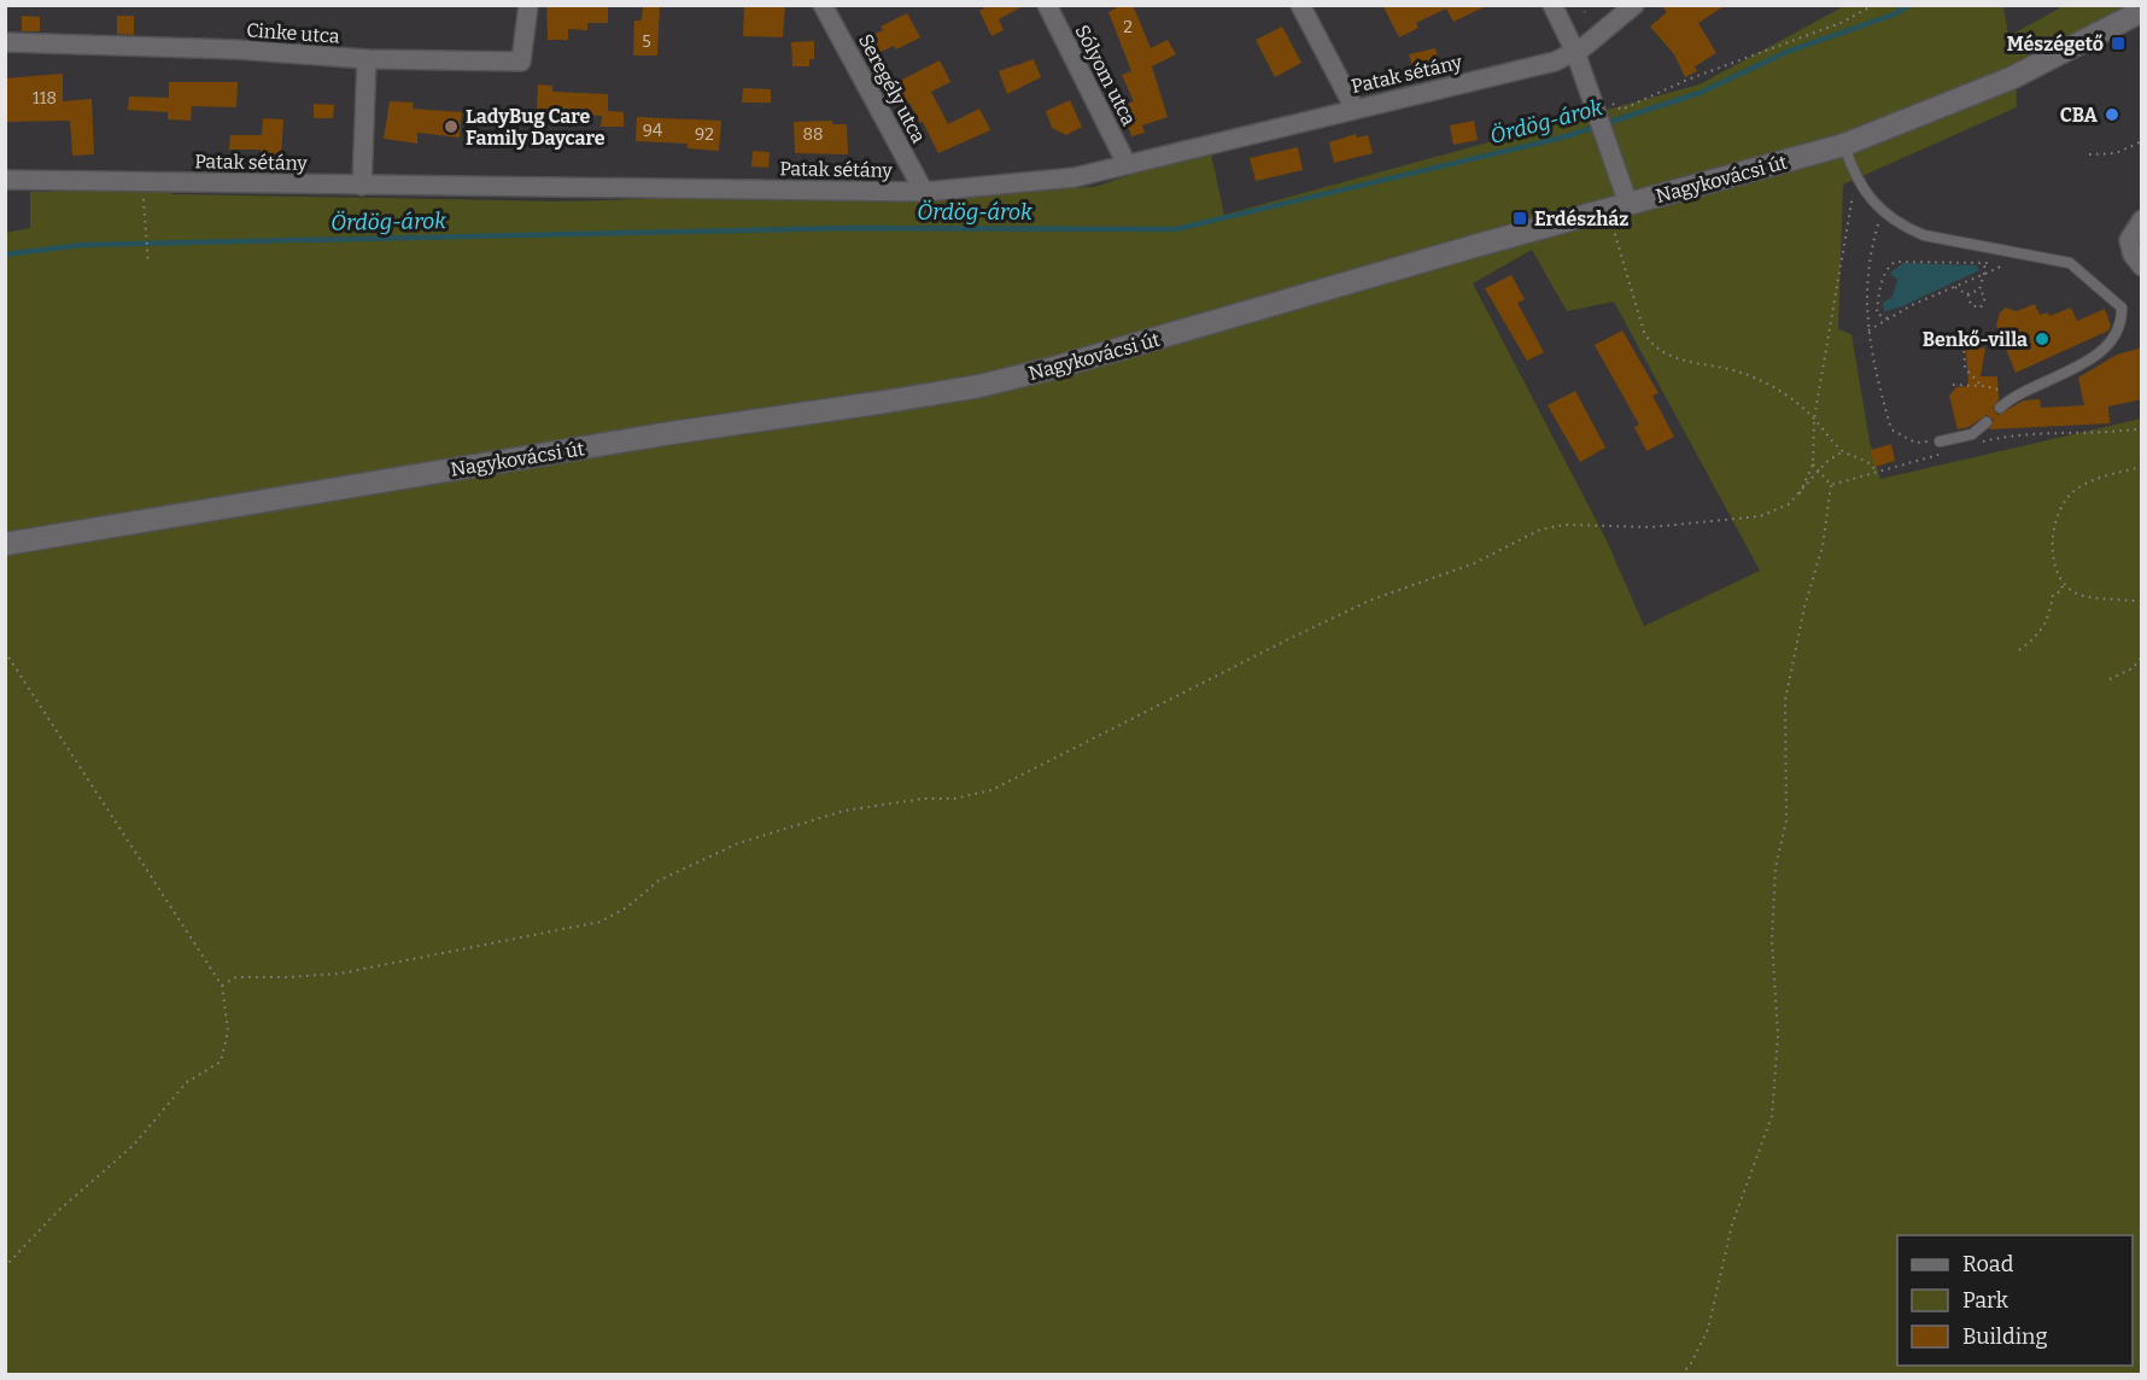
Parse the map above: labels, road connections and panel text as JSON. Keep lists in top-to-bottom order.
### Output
{
  "streets": {
    "street": [
      "Cinke utca",
      "Patak sétány",
      "Sólyom utca",
      "Seregély utca",
      "Nagykovácsi út"
    ]
  },
  "crossings": [
    ["Patak sétány", "Sólyom utca"],
    ["Patak sétány", "Seregély utca"]
  ],
  "water": ["Ördög-árok"],
  "places": {
    "transit": ["Mészégető", "Erdészház"],
    "other": ["CBA", "LadyBug Care Family Daycare", "Benkő-villa"]
  },
  "house_numbers": [
    "2",
    "5",
    "118",
    "94",
    "92",
    "88"
  ],
  "legend": ["Road", "Park", "Building"]
}
